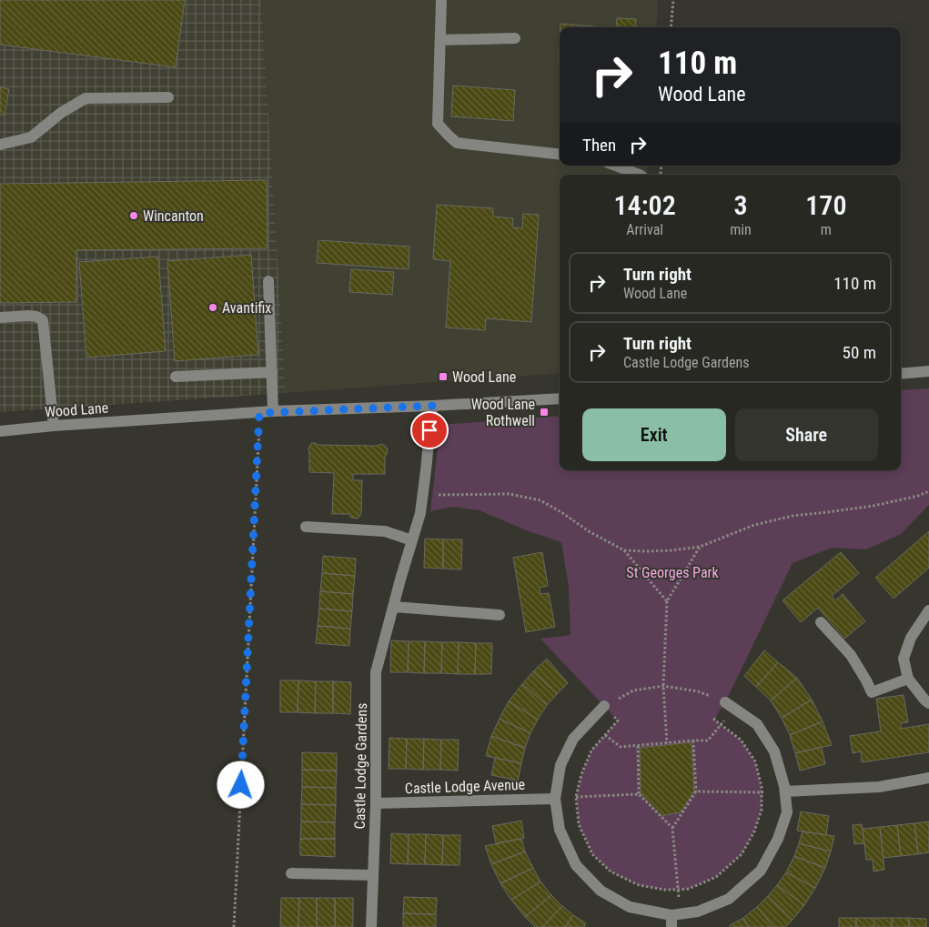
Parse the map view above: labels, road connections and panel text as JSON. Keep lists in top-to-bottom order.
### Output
{
  "streets": {
    "street": ["Wood Lane", "Castle Lodge Gardens", "Castle Lodge Avenue"]
  },
  "crossings": [
    ["Wood Lane", "Castle Lodge Gardens"],
    ["Castle Lodge Gardens", "Castle Lodge Avenue"]
  ],
  "parks": ["St Georges Park"],
  "places": {
    "other": ["Wincanton", "Avantifix"],
    "transit": ["Wood Lane", "Wood Lane Rothwell"]
  },
  "page": {
    "turn": ["110 m", "Wood Lane"],
    "then": "Then",
    "eta": [
      "14:02",
      "Arrival",
      "3",
      "min",
      "170",
      "m"
    ],
    "list": [
      {
        "name": "Turn right",
        "note": "Wood Lane",
        "value": "110 m"
      },
      {
        "name": "Turn right",
        "note": "Castle Lodge Gardens",
        "value": "50 m"
      }
    ],
    "buttons": ["Exit", "Share"]
  }
}
